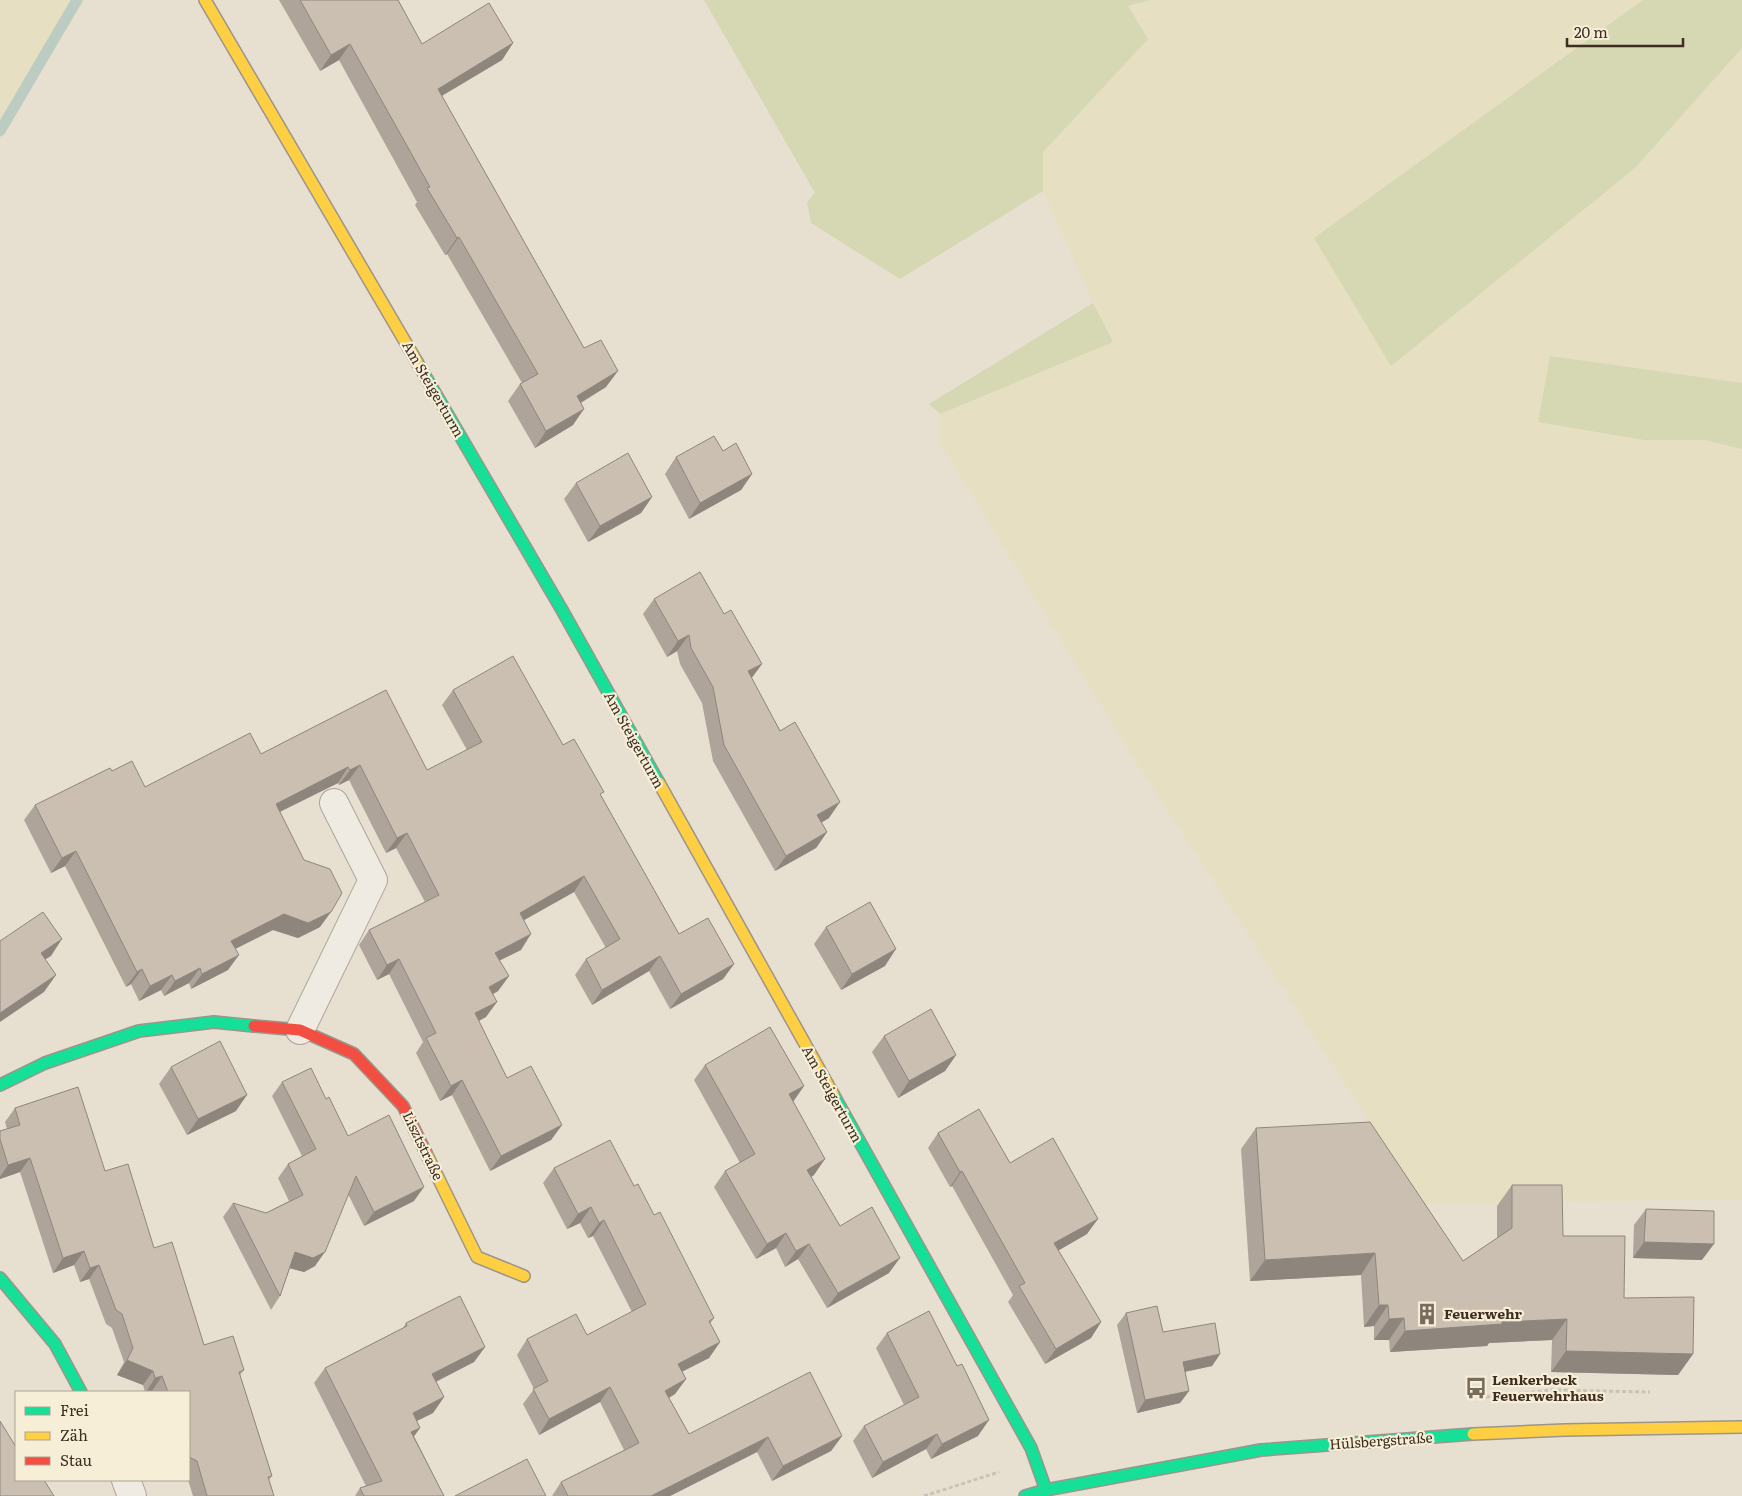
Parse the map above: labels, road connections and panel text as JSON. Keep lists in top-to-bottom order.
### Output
{
  "streets": {
    "street": ["Am Steigerturm", "Lisztstraße", "Hülsbergstraße"]
  },
  "crossings": [
    ["Am Steigerturm", "Hülsbergstraße"]
  ],
  "places": {
    "building": ["Feuerwehr"],
    "bus stop": ["Lenkerbeck Feuerwehrhaus"]
  },
  "legend": ["Frei", "Zäh", "Stau"],
  "scale_bar": "20 m"
}
